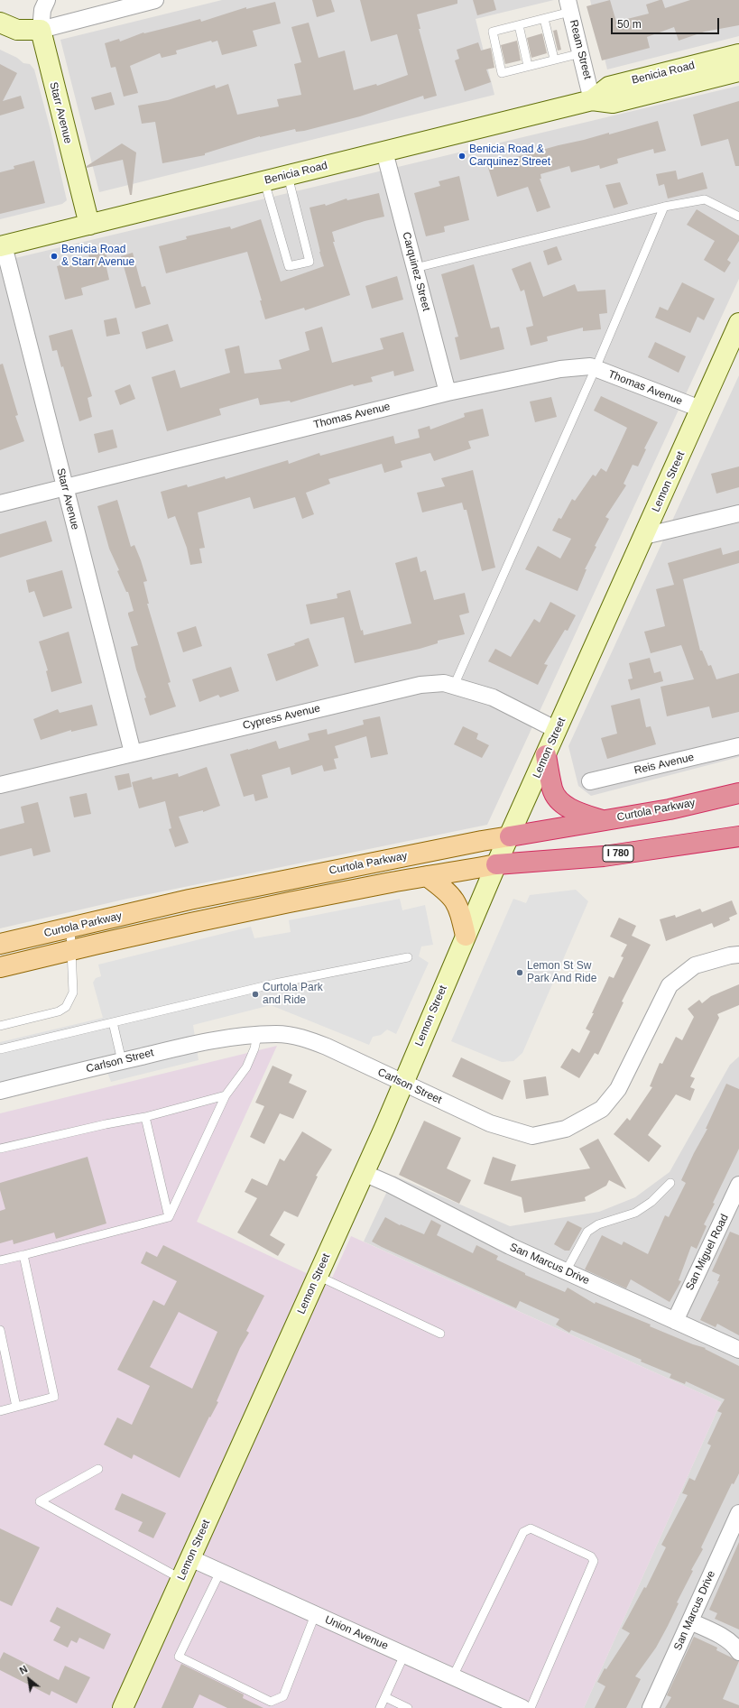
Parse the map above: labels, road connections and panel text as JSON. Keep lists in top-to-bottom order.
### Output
{
  "streets": {
    "highway": ["Curtola Parkway", "I 780"],
    "street": [
      "Ream Street",
      "Benicia Road",
      "Starr Avenue",
      "Carquinez Street",
      "Thomas Avenue",
      "Lemon Street",
      "Cypress Avenue",
      "Reis Avenue",
      "Carlson Street",
      "San Miguel Road",
      "San Marcus Drive",
      "Union Avenue"
    ]
  },
  "crossings": [
    ["Ream Street", "Benicia Road"],
    ["Benicia Road", "Starr Avenue"],
    ["Benicia Road", "Carquinez Street"],
    ["Starr Avenue", "Thomas Avenue"],
    ["Starr Avenue", "Cypress Avenue"],
    ["Carquinez Street", "Thomas Avenue"],
    ["Thomas Avenue", "Lemon Street"],
    ["Lemon Street", "Cypress Avenue"],
    ["Lemon Street", "Curtola Parkway"],
    ["Lemon Street", "Carlson Street"],
    ["Lemon Street", "San Marcus Drive"],
    ["Lemon Street", "Union Avenue"],
    ["San Miguel Road", "San Marcus Drive"]
  ],
  "places": [
    "Benicia Road & Carquinez Street",
    "Benicia Road & Starr Avenue",
    "Lemon St Sw Park And Ride",
    "Curtola Park and Ride"
  ],
  "scale_bar": "50 m",
  "north": "top left"
}
